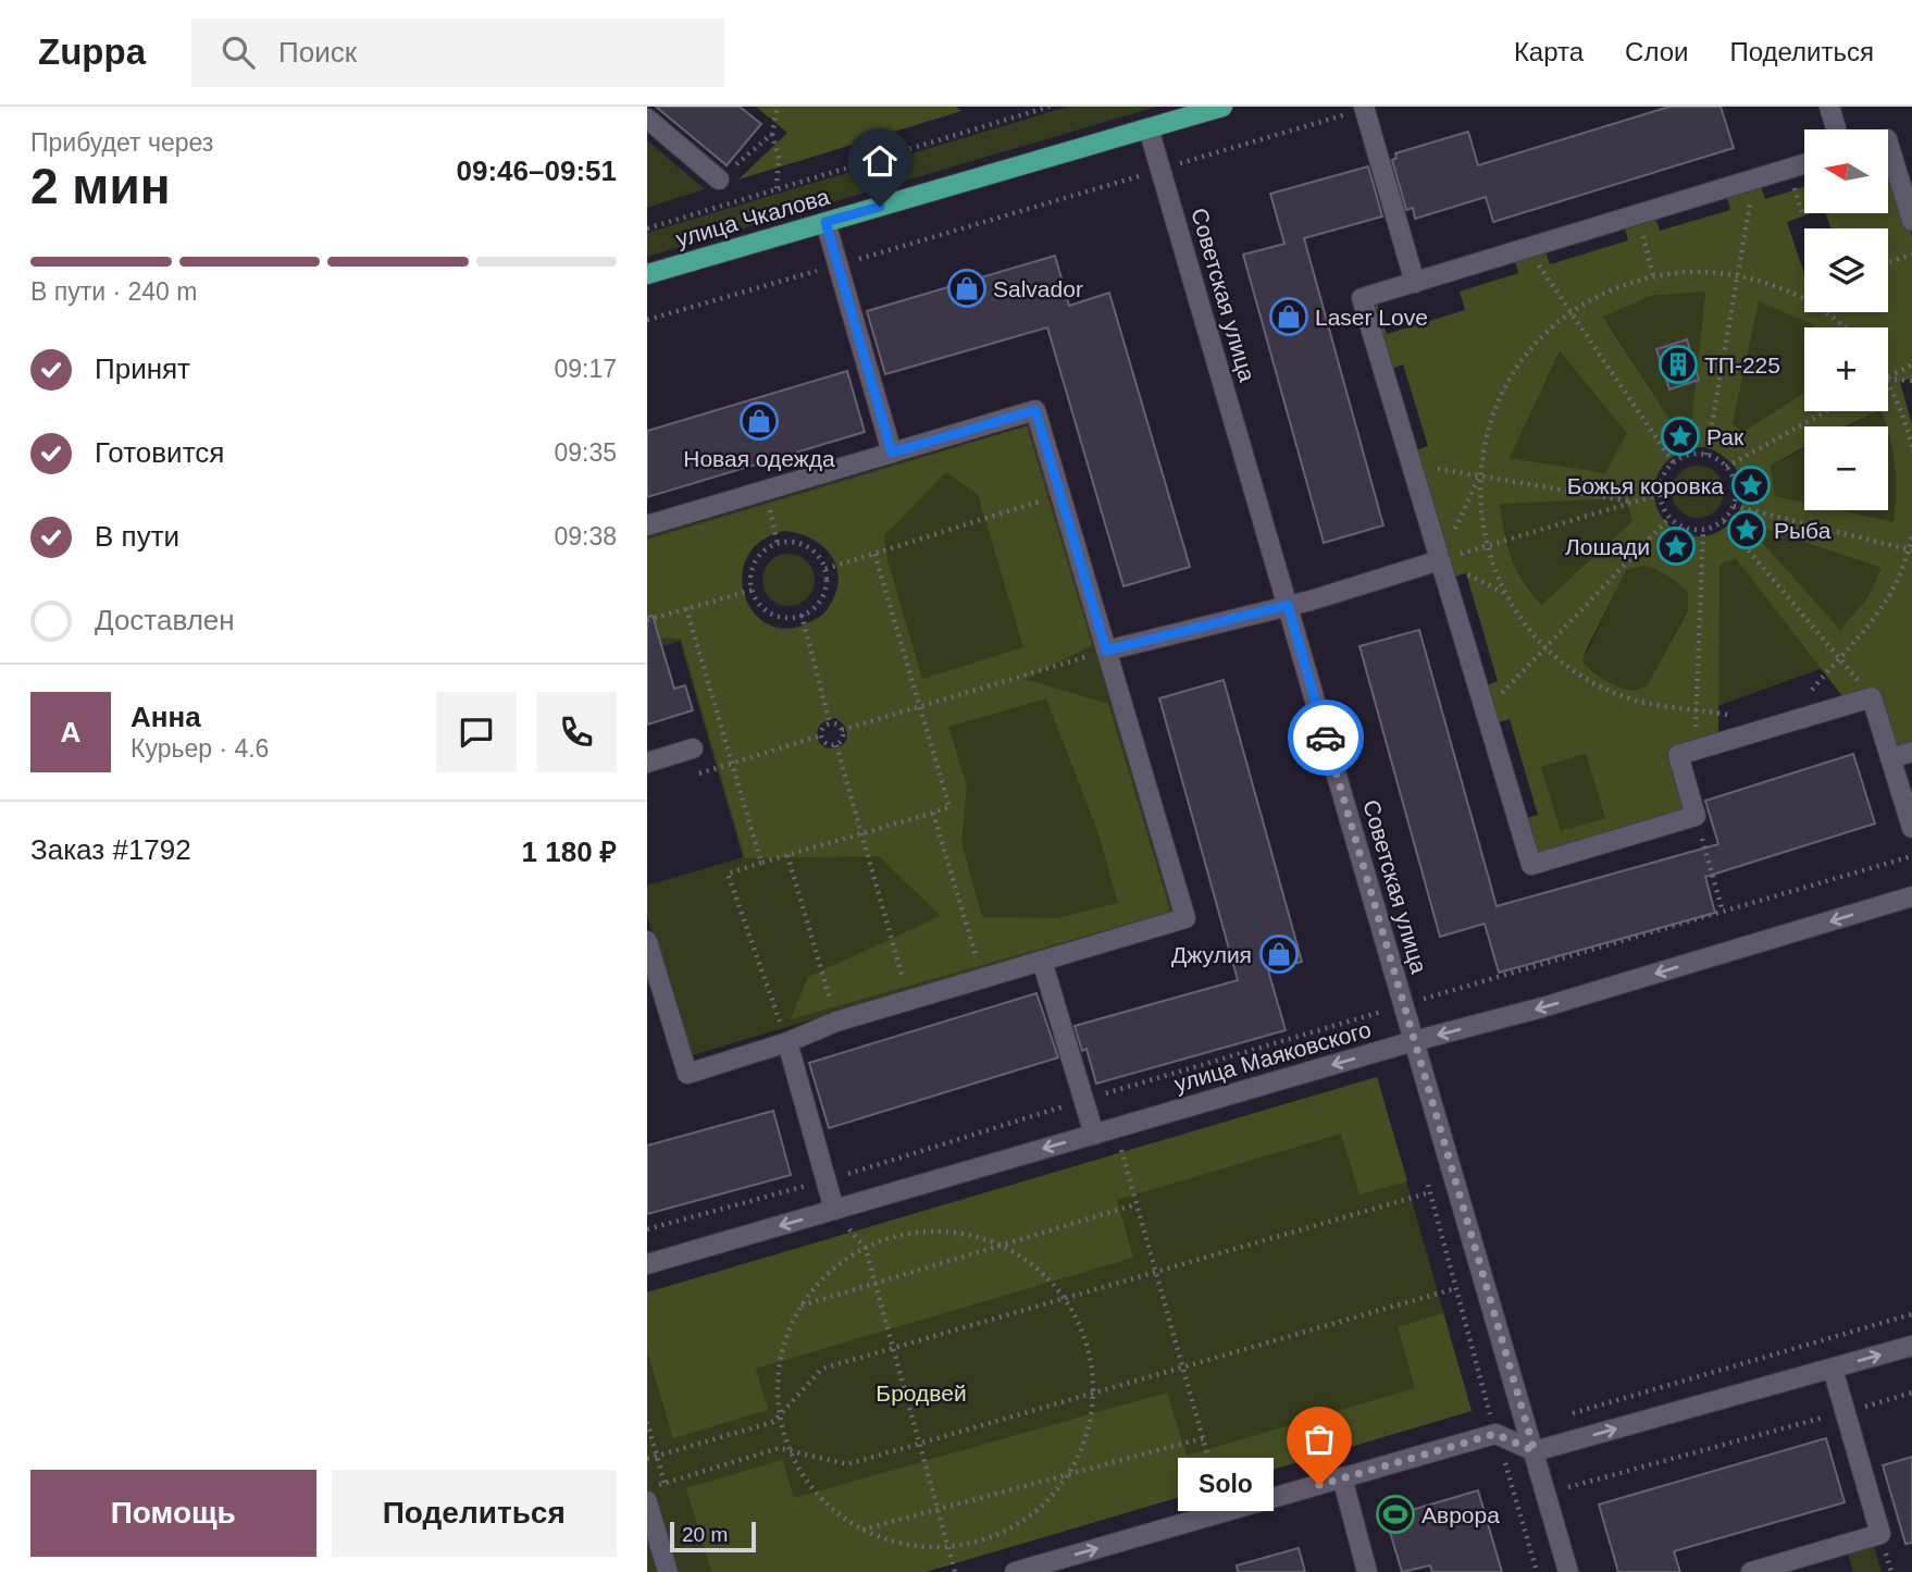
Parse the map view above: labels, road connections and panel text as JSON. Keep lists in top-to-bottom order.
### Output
{
  "streets": {
    "main road": ["улица Чкалова"],
    "street": ["Советская улица", "улица Маяковского"]
  },
  "crossings": [
    ["улица Чкалова", "Советская улица"],
    ["Советская улица", "улица Маяковского"]
  ],
  "one_way": ["улица Маяковского"],
  "parks": ["Бродвей"],
  "places": {
    "shop": [
      "Salvador",
      "Laser Love",
      "Новая одежда",
      "Джулия"
    ],
    "building": ["ТП-225"],
    "place": [
      "Рак",
      "Божья коровка",
      "Рыба",
      "Лошади"
    ],
    "other": ["Solo"],
    "sports": ["Аврора"]
  },
  "scale_bar": "20 m",
  "north": "left",
  "page": {
    "header": "Zuppa",
    "search": "Поиск",
    "nav": ["Карта", "Слои", "Поделиться"],
    "heading": ["2 мин", "Прибудет через", "09:46–09:51"],
    "panel": [
      "Анна",
      "Курьер · 4.6",
      "Заказ #1792",
      "1 180 ₽"
    ],
    "map_buttons": ["+", "−"],
    "bar": "В пути · 240 m",
    "list": [
      ["Принят", "09:17"],
      ["Готовится", "09:35"],
      ["В пути", "09:38"],
      "Доставлен"
    ],
    "round": "А",
    "buttons": ["Помощь", "Поделиться"],
    "bubble": "Solo",
    "scale": "20 m"
  }
}
